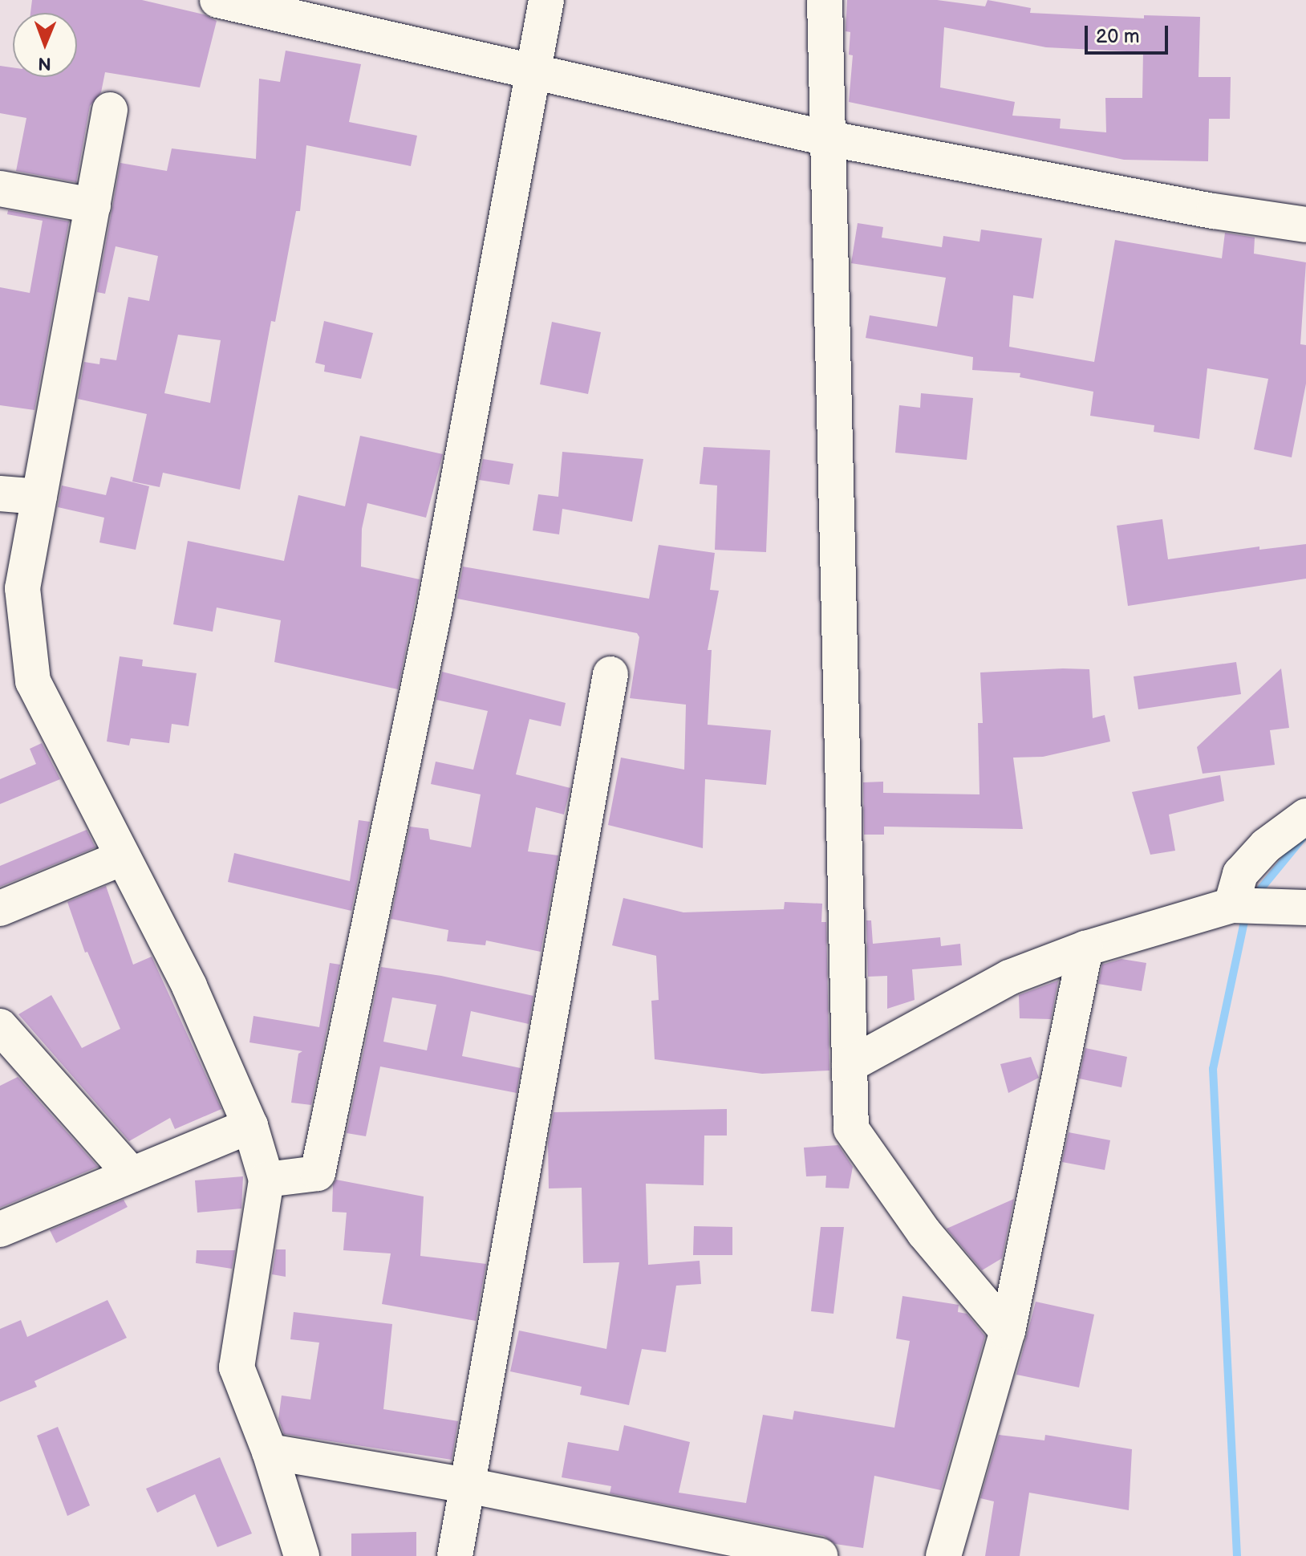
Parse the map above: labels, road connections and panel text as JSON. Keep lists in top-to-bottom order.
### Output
{
  "scale_bar": "20 m",
  "north": "bottom"
}
